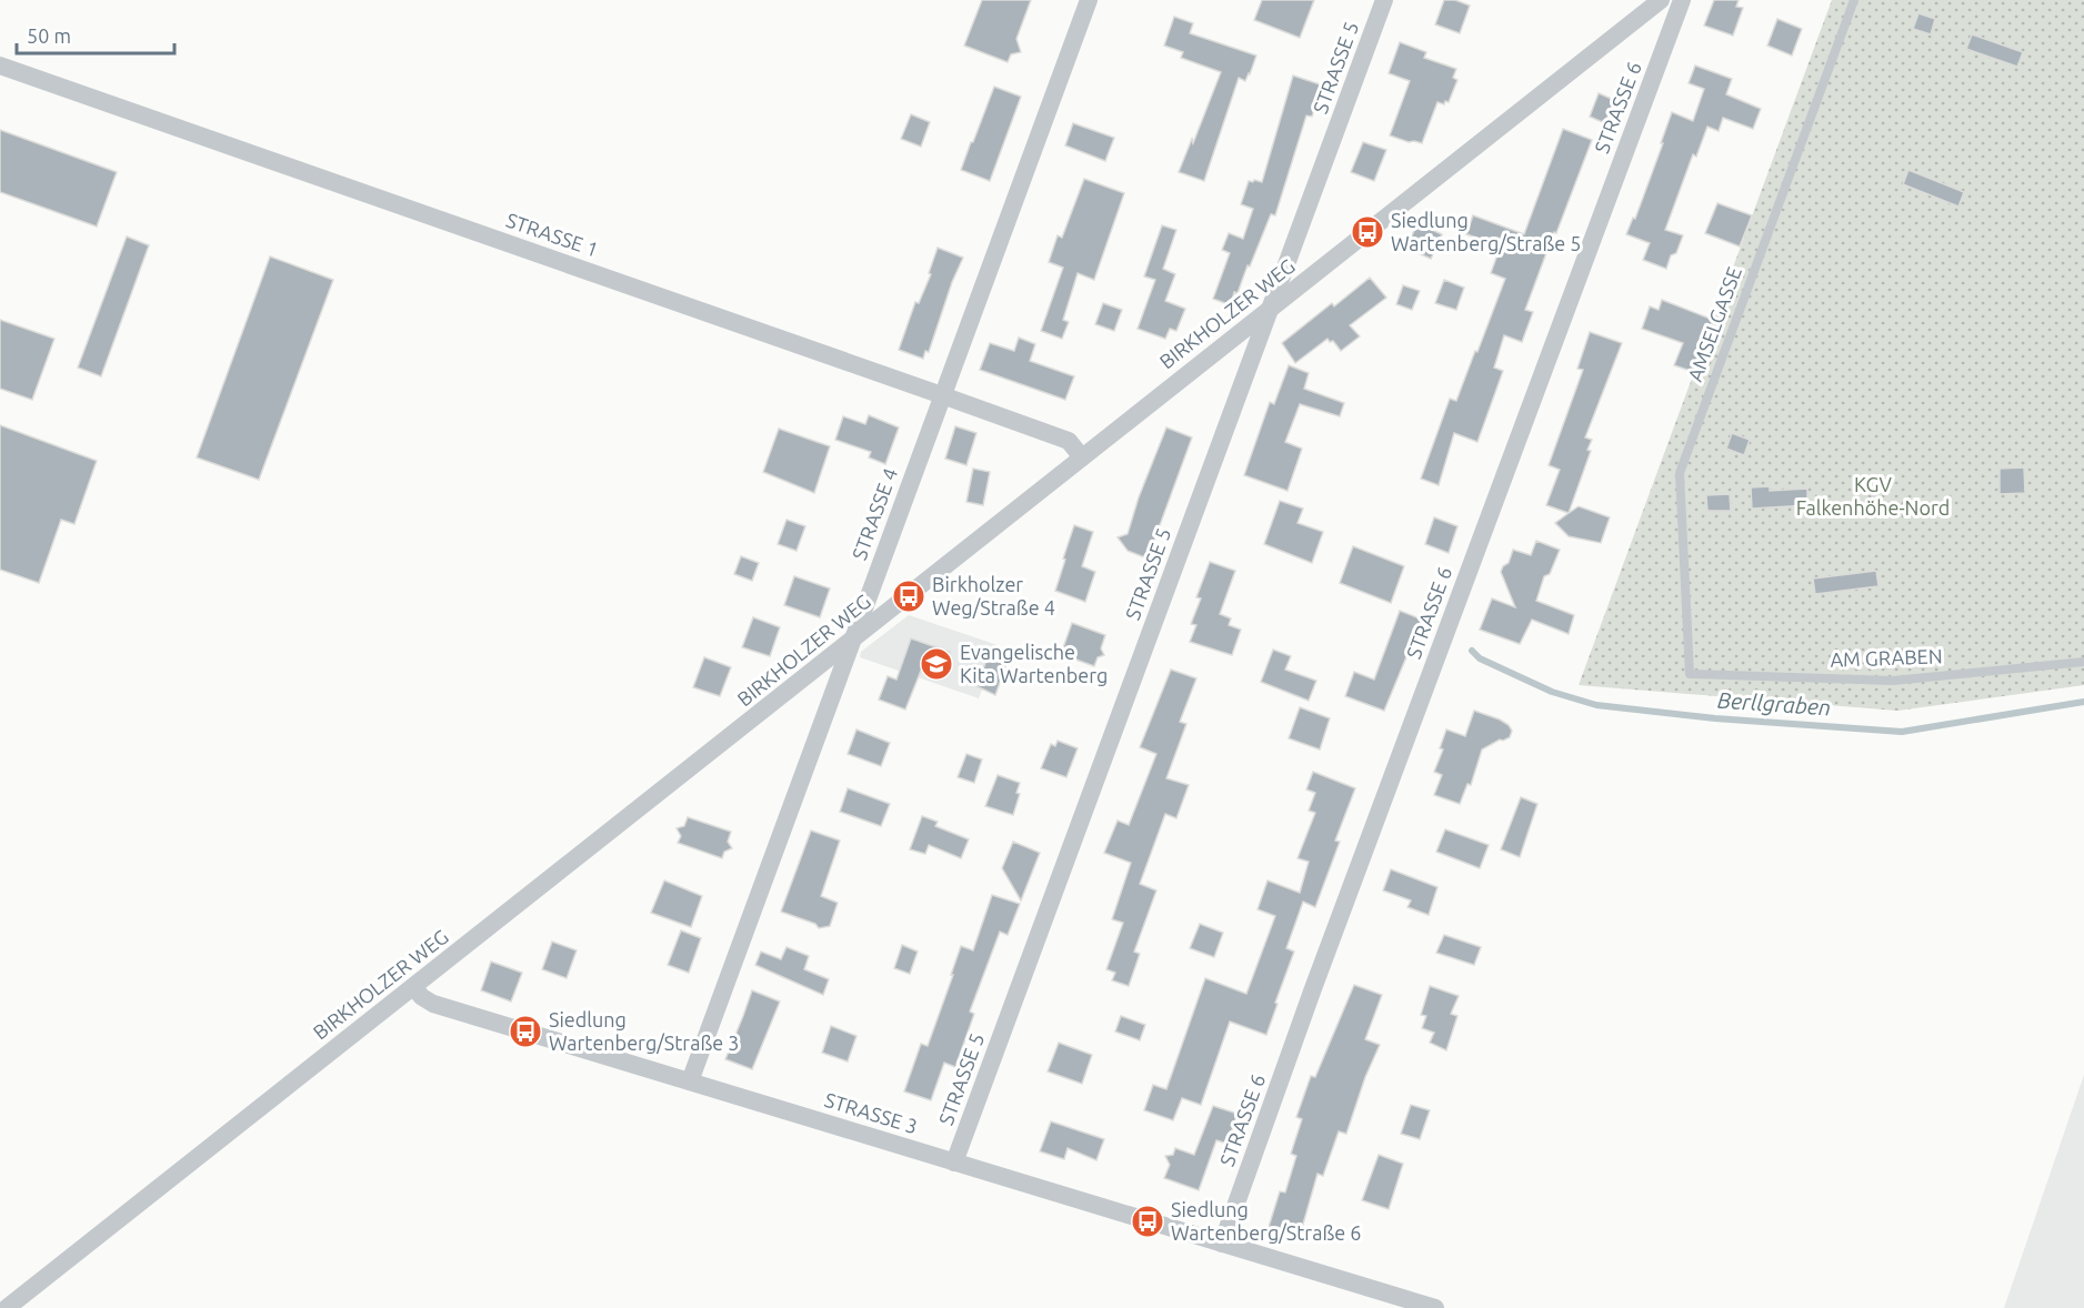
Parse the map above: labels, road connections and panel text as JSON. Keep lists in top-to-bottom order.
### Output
{
  "streets": {
    "street": [
      "STRASSE 5",
      "STRASSE 6",
      "STRASSE 1",
      "BIRKHOLZER WEG",
      "STRASSE 4",
      "STRASSE 3"
    ],
    "lane": ["AMSELGASSE", "AM GRABEN"]
  },
  "crossings": [
    ["STRASSE 5", "BIRKHOLZER WEG"],
    ["STRASSE 5", "STRASSE 3"],
    ["STRASSE 6", "STRASSE 3"],
    ["STRASSE 1", "BIRKHOLZER WEG"],
    ["STRASSE 1", "STRASSE 4"],
    ["BIRKHOLZER WEG", "STRASSE 4"],
    ["BIRKHOLZER WEG", "STRASSE 3"],
    ["AMSELGASSE", "AM GRABEN"],
    ["STRASSE 4", "STRASSE 3"]
  ],
  "water": ["Berllgraben"],
  "parks": ["KGV Falkenhöhe-Nord"],
  "places": {
    "bus stop": [
      "Siedlung Wartenberg/Straße 5",
      "Birkholzer Weg/Straße 4",
      "Siedlung Wartenberg/Straße 3",
      "Siedlung Wartenberg/Straße 6"
    ],
    "school or university": ["Evangelische Kita Wartenberg"]
  },
  "scale_bar": "50 m"
}
